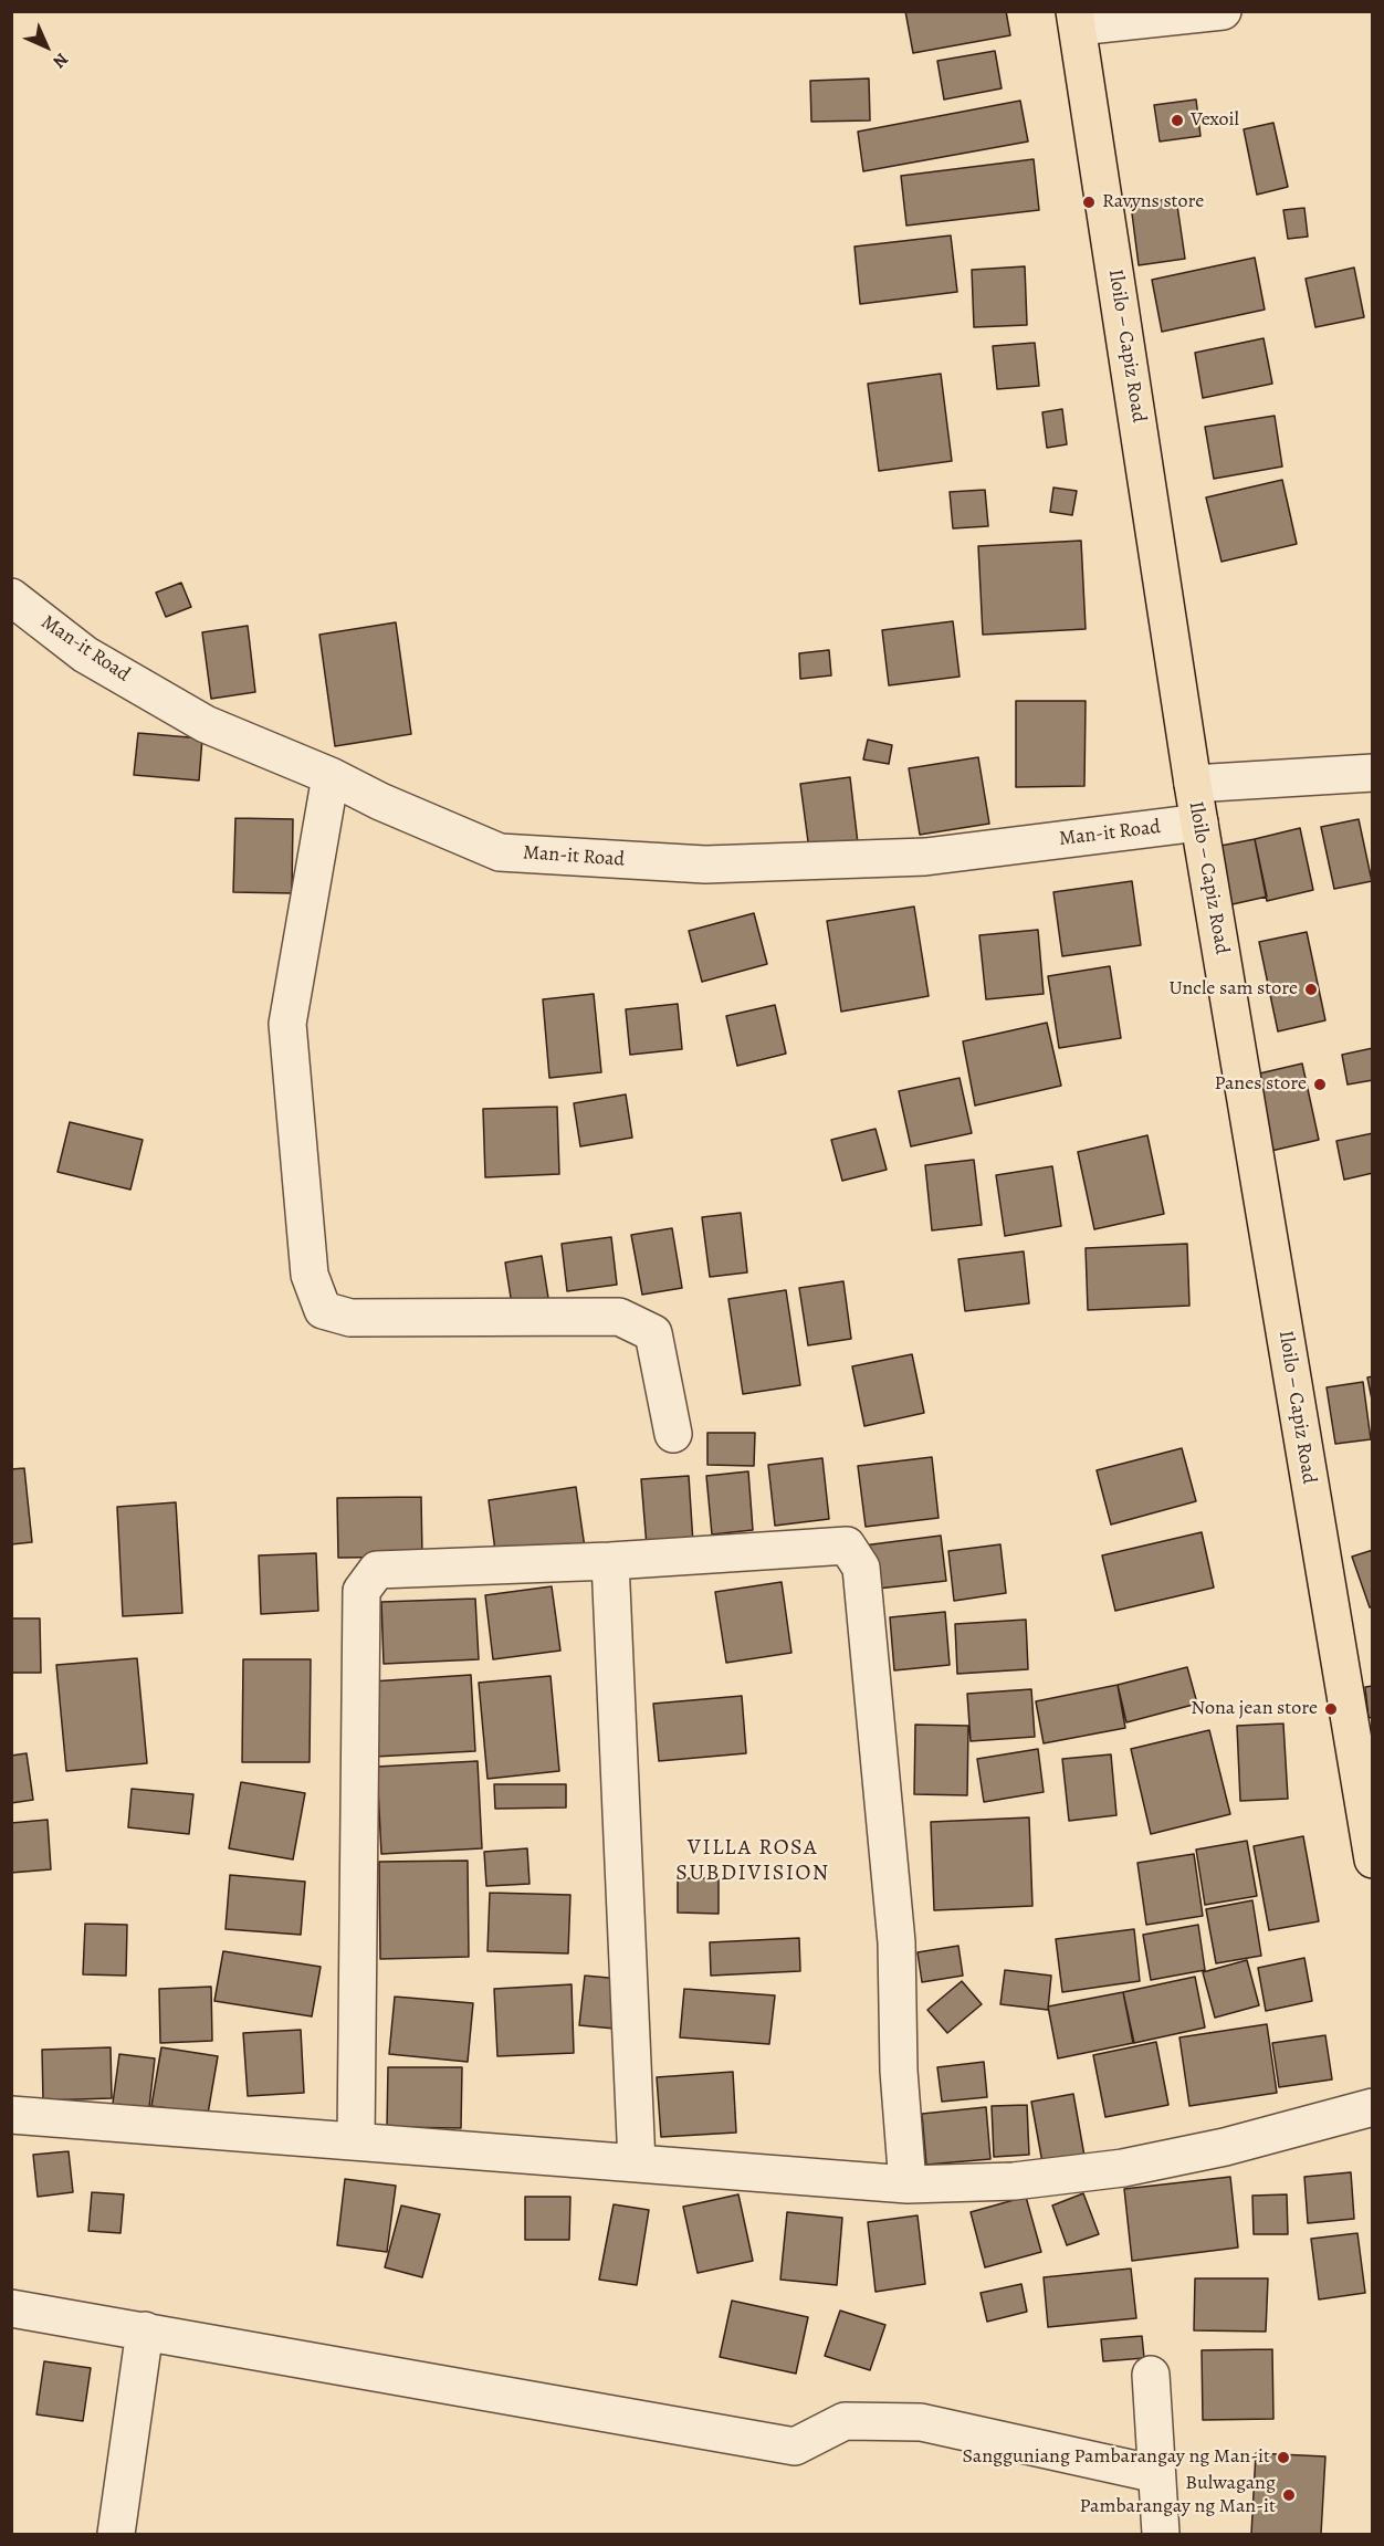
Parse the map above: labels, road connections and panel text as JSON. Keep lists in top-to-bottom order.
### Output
{
  "streets": {
    "highway": ["Iloilo – Capiz Road"],
    "street": ["Man-it Road"]
  },
  "crossings": [
    ["Iloilo – Capiz Road", "Man-it Road"]
  ],
  "districts": ["VILLA ROSA SUBDIVISION"],
  "places": [
    "Vexoil",
    "Ravyns store",
    "Uncle sam store",
    "Panes store",
    "Nona jean store",
    "Sangguniang Pambarangay ng Man-it",
    "Bulwagang Pambarangay ng Man-it"
  ],
  "north": "bottom right"
}
